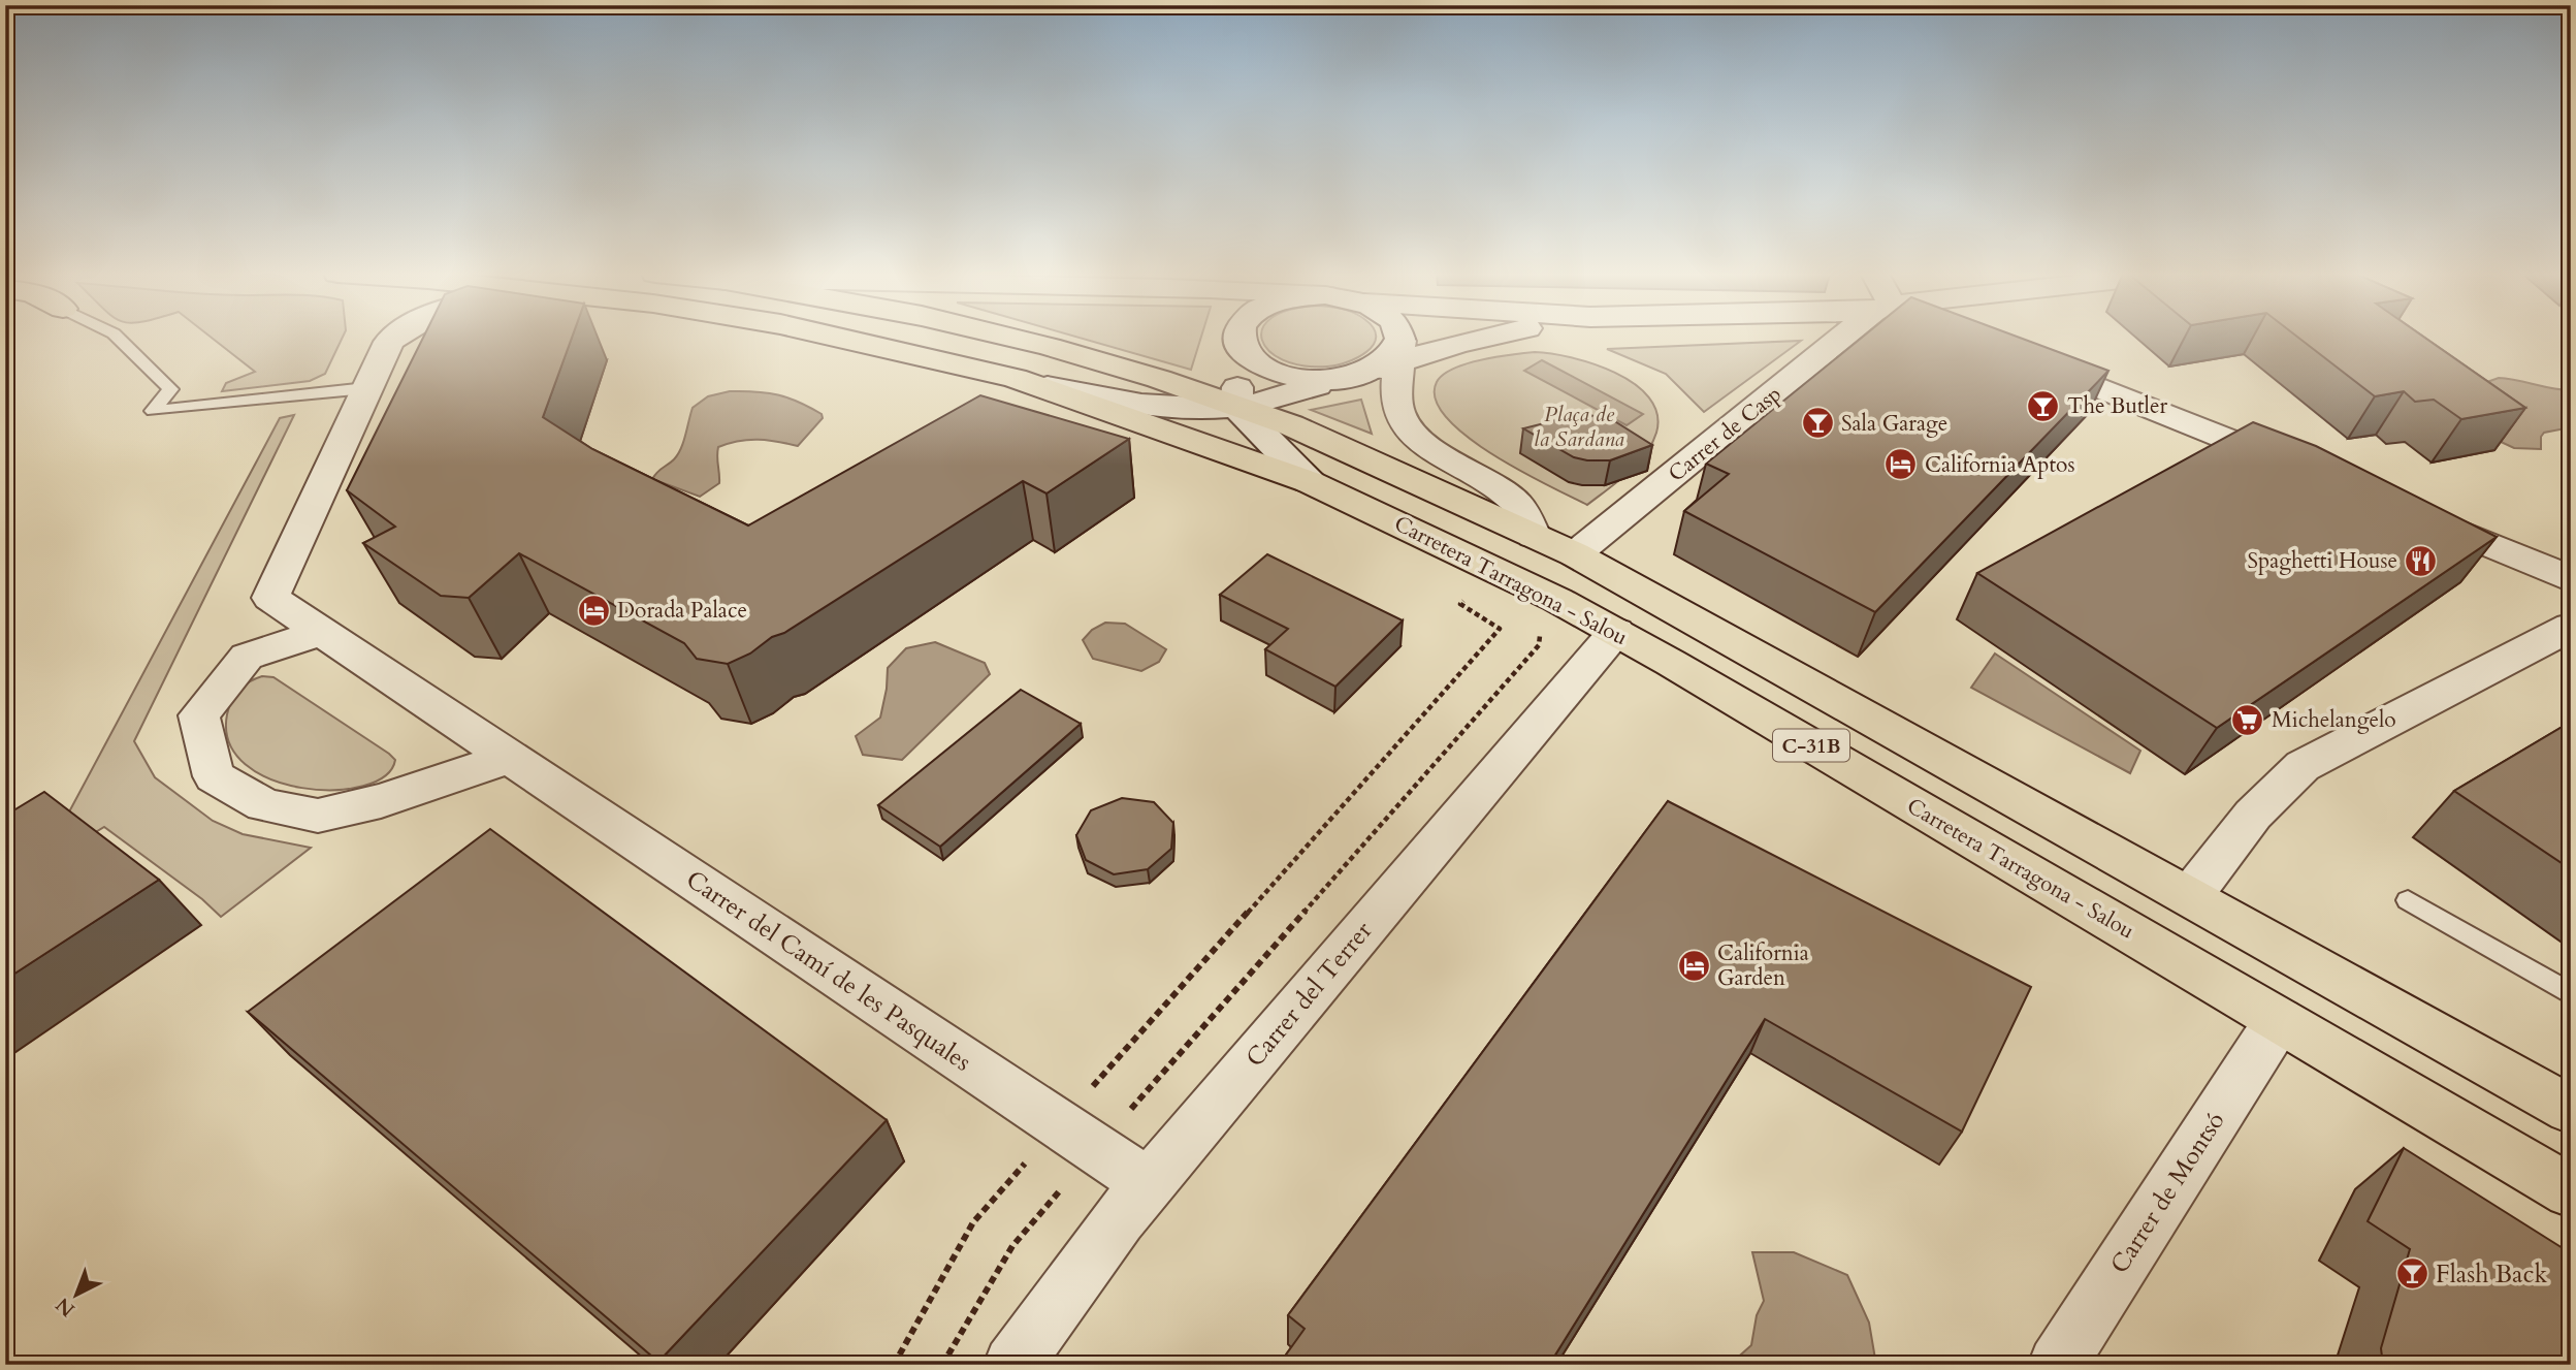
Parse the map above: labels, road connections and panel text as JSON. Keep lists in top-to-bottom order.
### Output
{
  "streets": {
    "main road": ["Carretera Tarragona - Salou", "C-31B"],
    "street": [
      "Carrer de Casp",
      "Carrer del Camí de les Pasquales",
      "Carrer del Terrer",
      "Carrer de Montsó"
    ]
  },
  "crossings": [
    ["Carrer de Casp", "Carretera Tarragona - Salou"],
    ["Carretera Tarragona - Salou", "Carrer del Terrer"],
    ["Carretera Tarragona - Salou", "Carrer de Montsó"],
    ["Carrer del Camí de les Pasquales", "Carrer del Terrer"]
  ],
  "parks": ["Plaça de la Sardana"],
  "places": {
    "bar": ["The Butler", "Sala Garage", "Flash Back"],
    "hotel": ["California Aptos", "Dorada Palace", "California Garden"],
    "restaurant": ["Spaghetti House"],
    "supermarket": ["Michelangelo"]
  },
  "north": "bottom left"
}
